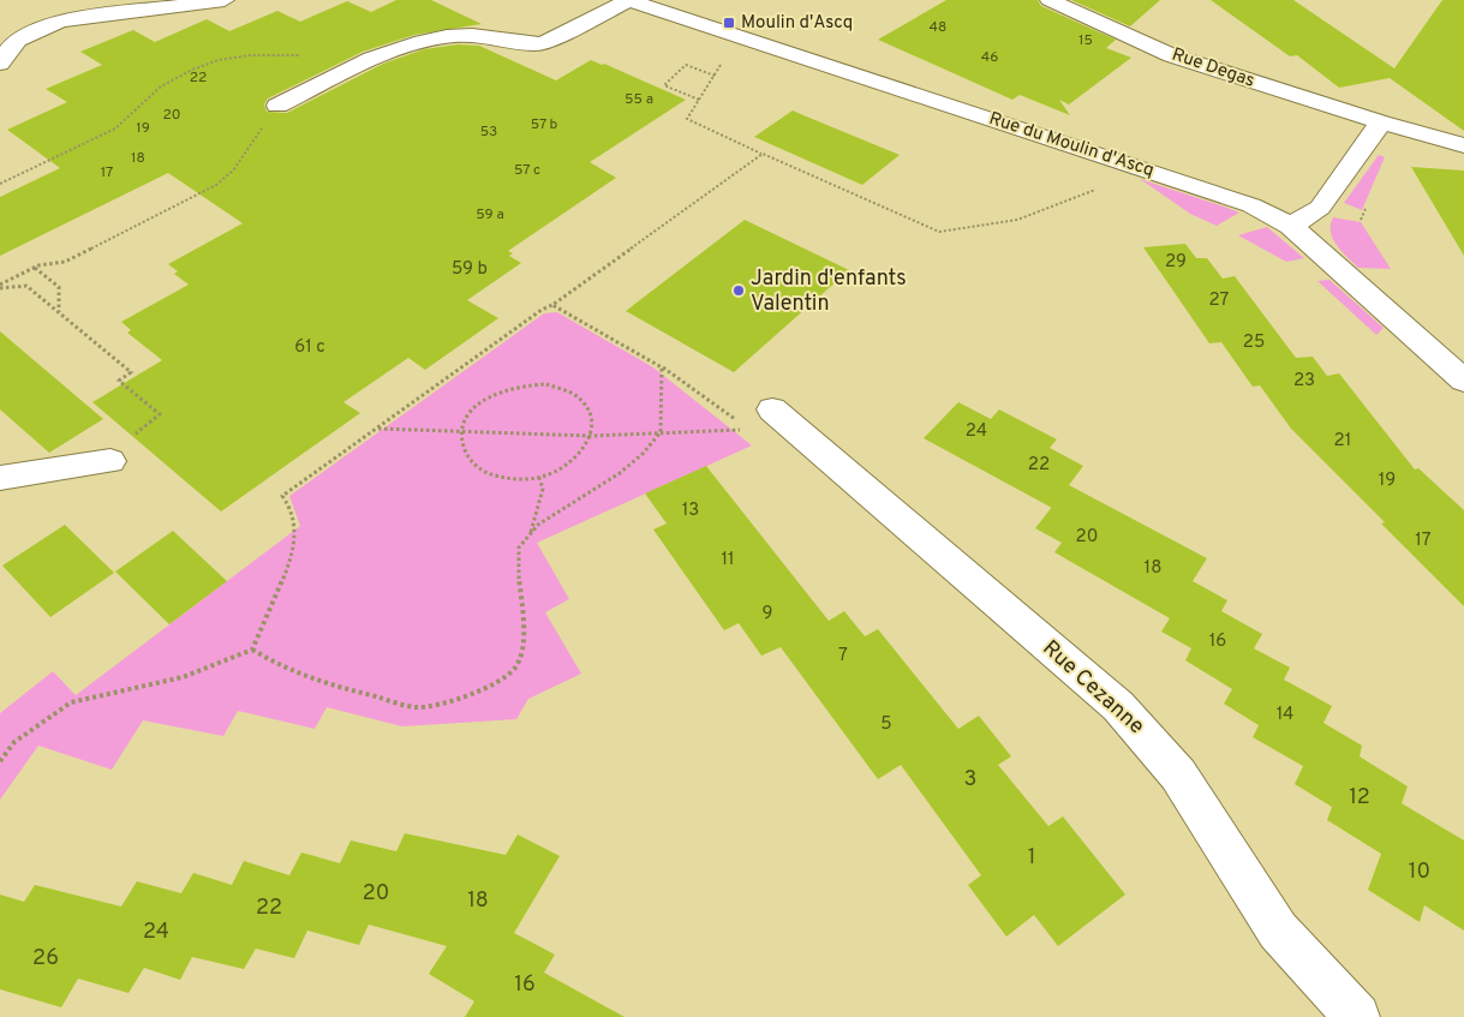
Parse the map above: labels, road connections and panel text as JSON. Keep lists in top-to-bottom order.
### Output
{
  "streets": {
    "street": ["Rue Degas", "Rue du Moulin d'Ascq", "Rue Cezanne"]
  },
  "places": {
    "transit": ["Moulin d'Ascq"],
    "other": ["Jardin d'enfants Valentin"]
  },
  "house_numbers": [
    "48",
    "15",
    "46",
    "22",
    "55 a",
    "20",
    "57 b",
    "19",
    "53",
    "18",
    "57 c",
    "17",
    "59 a",
    "29",
    "59 b",
    "27",
    "25",
    "61 c",
    "23",
    "24",
    "21",
    "22",
    "19",
    "13",
    "20",
    "17",
    "11",
    "18",
    "9",
    "16",
    "7",
    "14",
    "5",
    "3",
    "12",
    "1",
    "10",
    "20",
    "18",
    "22",
    "24",
    "26",
    "16"
  ]
}
